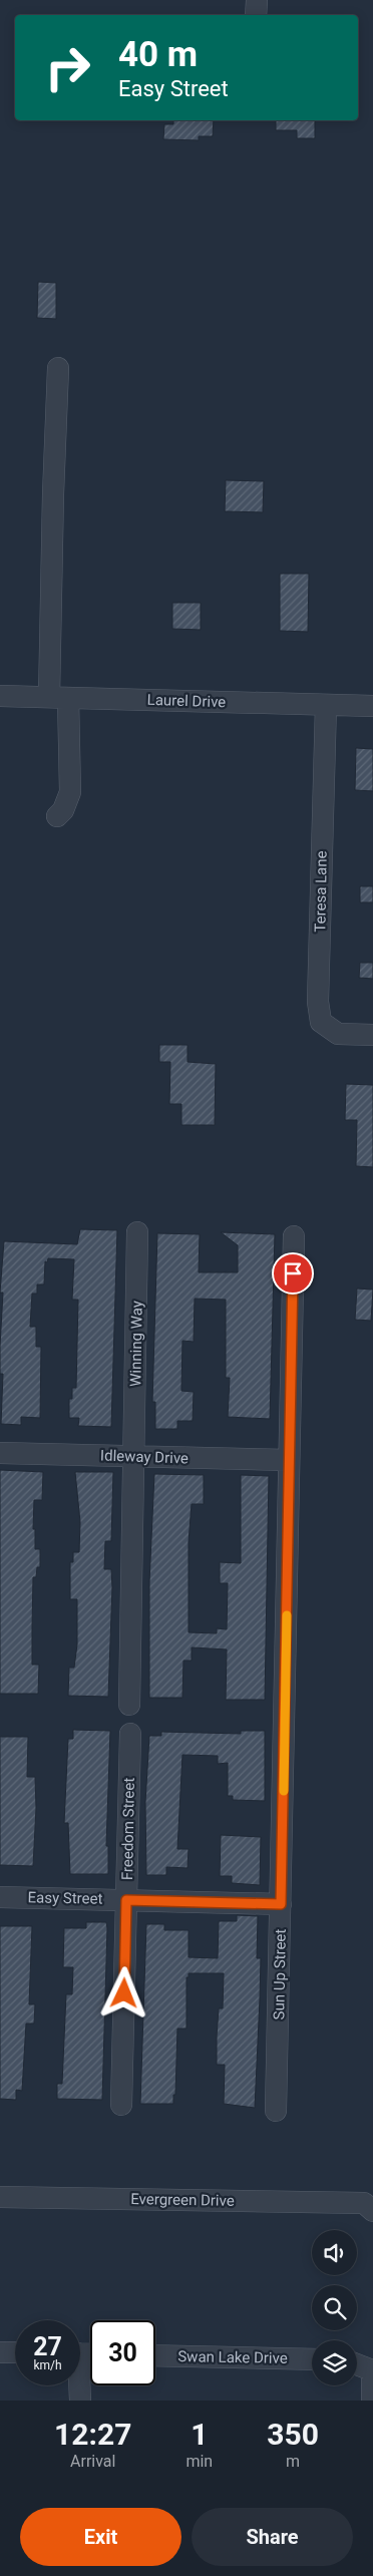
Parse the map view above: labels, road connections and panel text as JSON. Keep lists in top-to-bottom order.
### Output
{
  "streets": {
    "street": [
      "Laurel Drive",
      "Teresa Lane",
      "Winning Way",
      "Idleway Drive",
      "Freedom Street",
      "Easy Street",
      "Sun Up Street",
      "Evergreen Drive",
      "Swan Lake Drive"
    ]
  },
  "crossings": [
    ["Laurel Drive", "Teresa Lane"],
    ["Winning Way", "Idleway Drive"],
    ["Idleway Drive", "Sun Up Street"],
    ["Freedom Street", "Easy Street"],
    ["Easy Street", "Sun Up Street"]
  ],
  "page": {
    "turn": ["40 m", "Easy Street"],
    "speed": "27 km/h",
    "limit": "30",
    "eta": [
      "12:27",
      "Arrival",
      "1",
      "min",
      "350",
      "m"
    ],
    "buttons": ["Exit", "Share"]
  }
}
